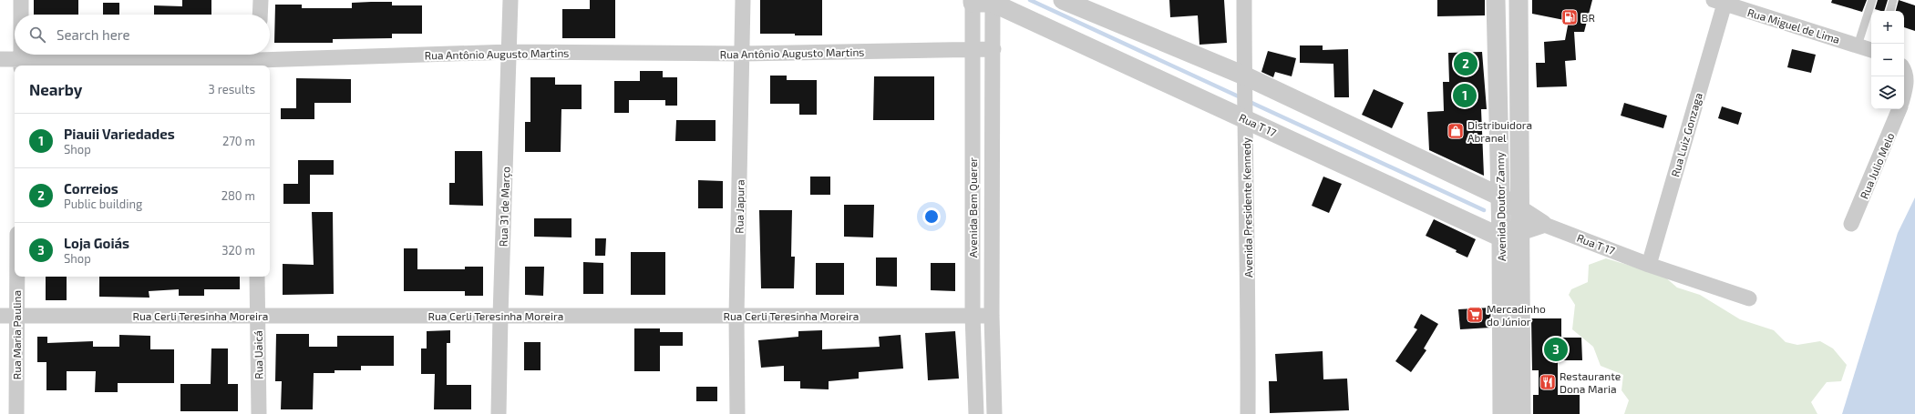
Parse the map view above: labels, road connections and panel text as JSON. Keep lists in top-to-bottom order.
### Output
{
  "streets": {
    "street": [
      "Rua Miguel de Lima",
      "Rua Antônio Augusto Martins",
      "Rua T 17",
      "Rua Luiz Gonzaga",
      "Rua Julio Melo",
      "Rua 31 de Março",
      "Rua Japura",
      "Avenida Doutor Zanny",
      "Avenida Bem Querer",
      "Avenida Presidente Kennedy",
      "Rua Cerli Teresinha Moreira",
      "Rua Maria Paulina",
      "Rua Uaicá"
    ]
  },
  "crossings": [
    ["Rua Miguel de Lima", "Rua Luiz Gonzaga"],
    ["Rua Antônio Augusto Martins", "Rua 31 de Março"],
    ["Rua Antônio Augusto Martins", "Rua Japura"],
    ["Rua Antônio Augusto Martins", "Avenida Bem Querer"],
    ["Rua T 17", "Rua Luiz Gonzaga"],
    ["Rua T 17", "Avenida Doutor Zanny"],
    ["Rua T 17", "Avenida Bem Querer"],
    ["Rua T 17", "Avenida Presidente Kennedy"],
    ["Rua 31 de Março", "Rua Cerli Teresinha Moreira"],
    ["Rua Japura", "Rua Cerli Teresinha Moreira"],
    ["Avenida Bem Querer", "Rua Cerli Teresinha Moreira"],
    ["Rua Cerli Teresinha Moreira", "Rua Maria Paulina"],
    ["Rua Cerli Teresinha Moreira", "Rua Uaicá"]
  ],
  "places": {
    "fuel station": ["BR"],
    "shop": ["Distribuidora Abranel"],
    "supermarket": ["Mercadinho do Júnior"],
    "restaurant": ["Restaurante Dona Maria"]
  },
  "page": {
    "map_buttons": ["+", "−"],
    "search": "Search here",
    "pins": ["2", "1", "3"],
    "heading": ["Nearby", "3 results"],
    "list": [
      {
        "mark": "1",
        "name": "Piauii Variedades",
        "note": "Shop",
        "value": "270 m"
      },
      {
        "mark": "2",
        "name": "Correios",
        "note": "Public building",
        "value": "280 m"
      },
      {
        "mark": "3",
        "name": "Loja Goiás",
        "note": "Shop",
        "value": "320 m"
      }
    ]
  }
}
